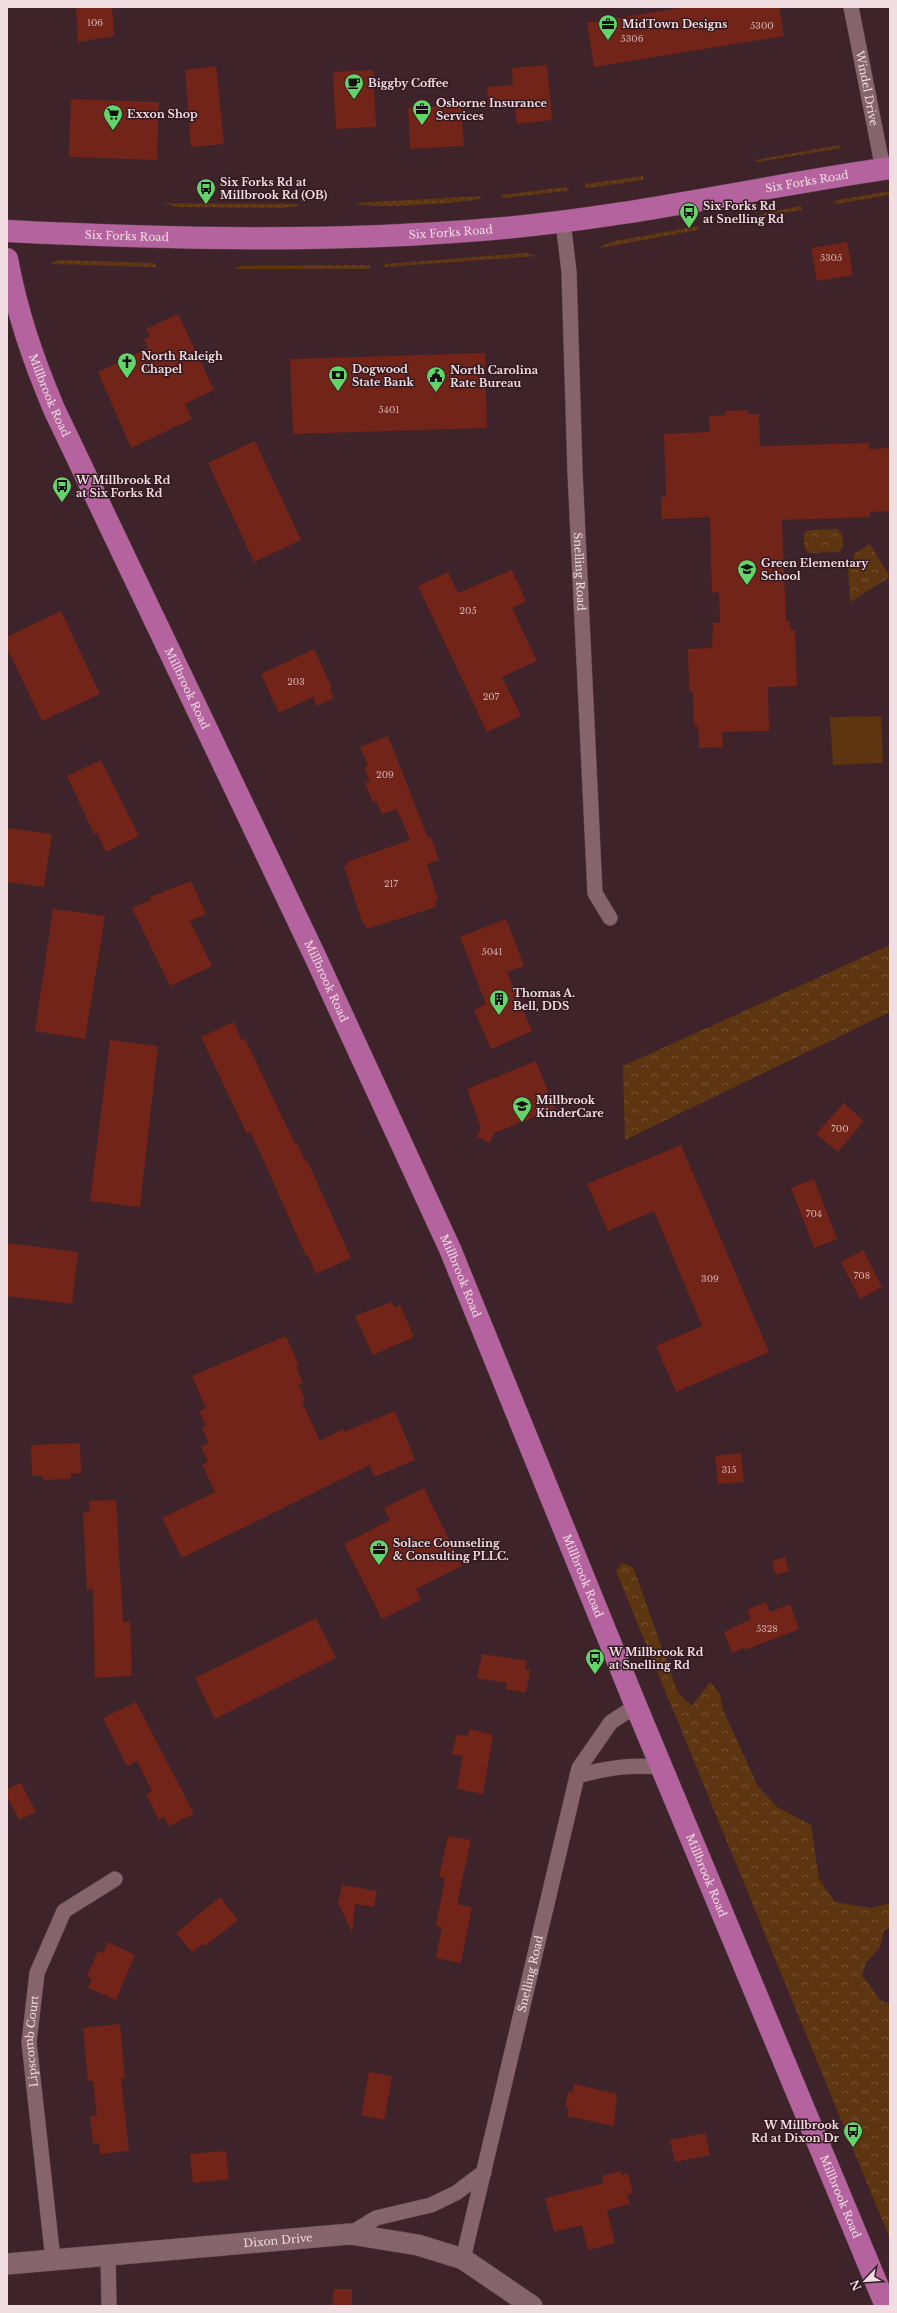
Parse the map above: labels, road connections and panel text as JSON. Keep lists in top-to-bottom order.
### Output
{
  "streets": {
    "main road": ["Six Forks Road", "Millbrook Road"],
    "street": [
      "Windel Drive",
      "Snelling Road",
      "Lipscomb Court",
      "Dixon Drive"
    ]
  },
  "crossings": [
    ["Windel Drive", "Six Forks Road"],
    ["Six Forks Road", "Snelling Road"],
    ["Millbrook Road", "Snelling Road"],
    ["Snelling Road", "Dixon Drive"],
    ["Lipscomb Court", "Dixon Drive"]
  ],
  "places": {
    "office": ["MidTown Designs", "Osborne Insurance Services", "Solace Counseling & Consulting PLLC."],
    "cafe": ["Biggby Coffee"],
    "supermarket": ["Exxon Shop"],
    "bus stop": [
      "Six Forks Rd at Millbrook Rd (OB)",
      "Six Forks Rd at Snelling Rd",
      "W Millbrook Rd at Six Forks Rd",
      "W Millbrook Rd at Snelling Rd",
      "W Millbrook Rd at Dixon Dr"
    ],
    "church": ["North Raleigh Chapel"],
    "bank": ["Dogwood State Bank"],
    "public building": ["North Carolina Rate Bureau"],
    "school or university": ["Green Elementary School", "Millbrook KinderCare"],
    "building": ["Thomas A. Bell, DDS"]
  },
  "house_numbers": [
    "106",
    "5300",
    "5306",
    "5305",
    "5401",
    "205",
    "203",
    "207",
    "209",
    "217",
    "5041",
    "700",
    "704",
    "708",
    "309",
    "315",
    "5328"
  ],
  "north": "bottom left"
}
